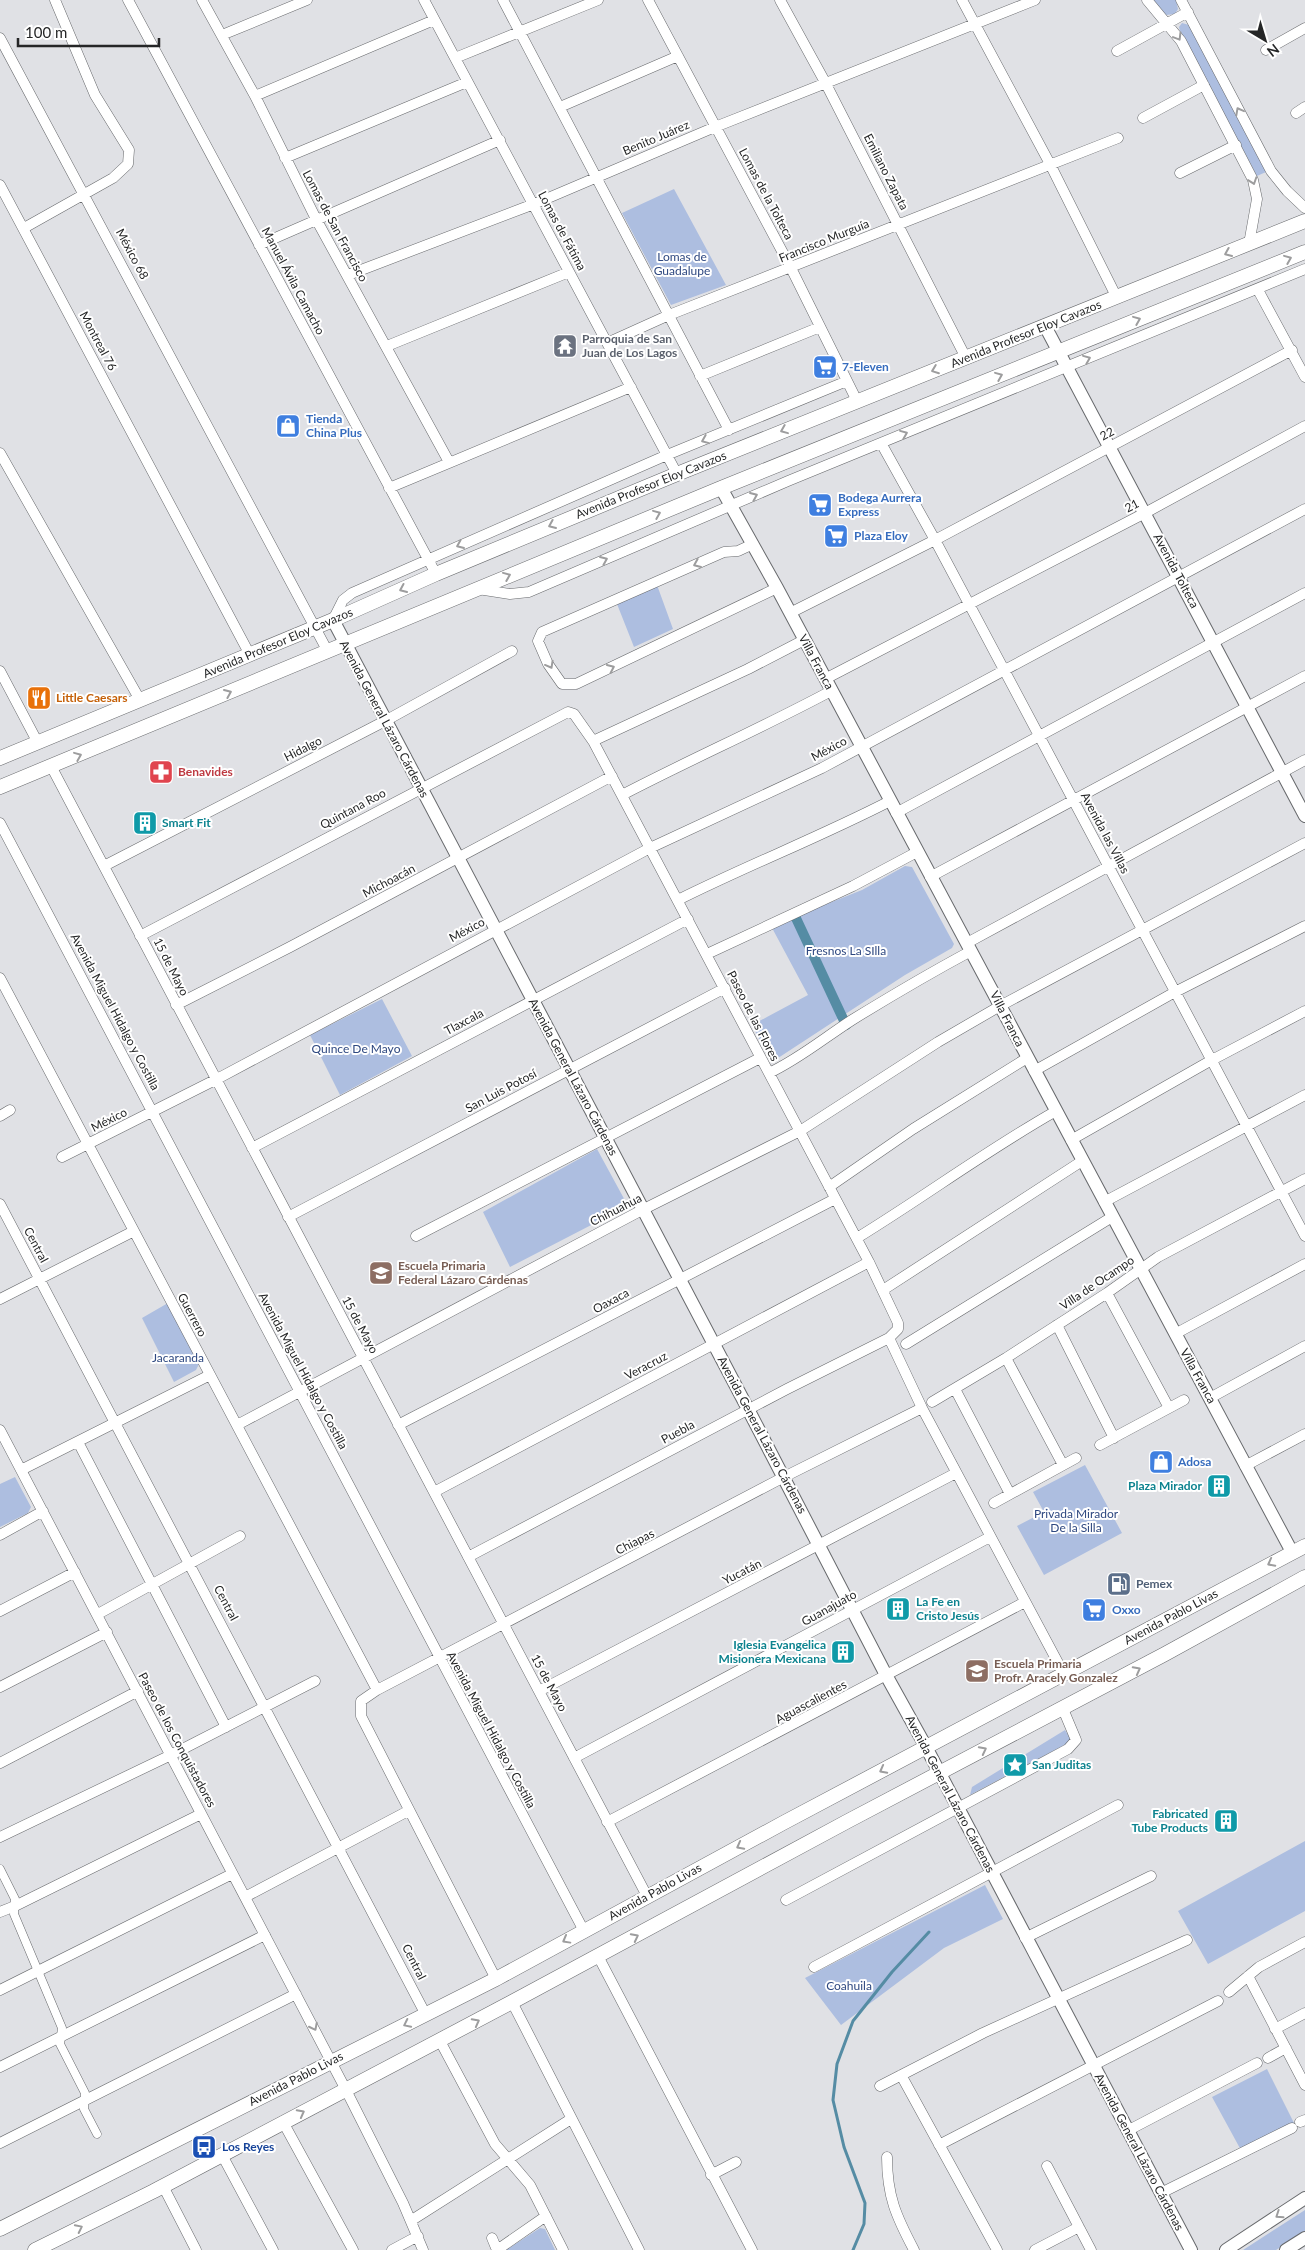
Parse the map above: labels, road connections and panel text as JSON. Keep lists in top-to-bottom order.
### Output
{
  "streets": {
    "main road": ["Avenida Profesor Eloy Cavazos", "Avenida Pablo Livas"],
    "street": [
      "Benito Juárez",
      "Emiliano Zapata",
      "Lomas de la Tolteca",
      "Lomas de San Francisco",
      "Lomas de Fátima",
      "Francisco Murguía",
      "México 68",
      "Manuel Ávila Camacho",
      "Montreal 76",
      "22",
      "21",
      "Avenida Tolteca",
      "Villa Franca",
      "Avenida General Lázaro Cárdenas",
      "Hidalgo",
      "México",
      "Quintana Roo",
      "Avenida las Villas",
      "Michoacán",
      "15 de Mayo",
      "Avenida Miguel Hidalgo y Costilla",
      "Paseo de las Flores",
      "Tlaxcala",
      "San Luis Potosí",
      "Chihuahua",
      "Central",
      "Villa de Ocampo",
      "Oaxaca",
      "Guerrero",
      "Veracruz",
      "Puebla",
      "Chiapas",
      "Yucatán",
      "Guanajuato",
      "Aguascalientes",
      "Paseo de los Conquistadores"
    ]
  },
  "crossings": [
    ["Benito Juárez", "Emiliano Zapata"],
    ["Benito Juárez", "Lomas de la Tolteca"],
    ["Benito Juárez", "Lomas de San Francisco"],
    ["Benito Juárez", "Lomas de Fátima"],
    ["Emiliano Zapata", "Francisco Murguía"],
    ["Emiliano Zapata", "Avenida Profesor Eloy Cavazos"],
    ["Lomas de la Tolteca", "Francisco Murguía"],
    ["Lomas de la Tolteca", "Avenida Profesor Eloy Cavazos"],
    ["Lomas de Fátima", "Francisco Murguía"],
    ["Lomas de Fátima", "Avenida Profesor Eloy Cavazos"],
    ["México 68", "Avenida Profesor Eloy Cavazos"],
    ["Manuel Ávila Camacho", "Avenida Profesor Eloy Cavazos"],
    ["Avenida Profesor Eloy Cavazos", "Montreal 76"],
    ["Avenida Profesor Eloy Cavazos", "Avenida Tolteca"],
    ["Avenida Profesor Eloy Cavazos", "Villa Franca"],
    ["Avenida Profesor Eloy Cavazos", "Avenida General Lázaro Cárdenas"],
    ["Avenida Profesor Eloy Cavazos", "15 de Mayo"],
    ["22", "Avenida Tolteca"],
    ["22", "Villa Franca"],
    ["22", "Avenida las Villas"],
    ["21", "Avenida Tolteca"],
    ["21", "Villa Franca"],
    ["21", "Avenida las Villas"],
    ["Avenida Tolteca", "México"],
    ["Villa Franca", "México"],
    ["Villa Franca", "Chihuahua"],
    ["Villa Franca", "Villa de Ocampo"],
    ["Villa Franca", "Avenida Pablo Livas"],
    ["Avenida General Lázaro Cárdenas", "Hidalgo"],
    ["Avenida General Lázaro Cárdenas", "México"],
    ["Avenida General Lázaro Cárdenas", "Quintana Roo"],
    ["Avenida General Lázaro Cárdenas", "Michoacán"],
    ["Avenida General Lázaro Cárdenas", "Tlaxcala"],
    ["Avenida General Lázaro Cárdenas", "San Luis Potosí"],
    ["Avenida General Lázaro Cárdenas", "Chihuahua"],
    ["Avenida General Lázaro Cárdenas", "Oaxaca"],
    ["Avenida General Lázaro Cárdenas", "Veracruz"],
    ["Avenida General Lázaro Cárdenas", "Puebla"],
    ["Avenida General Lázaro Cárdenas", "Chiapas"],
    ["Avenida General Lázaro Cárdenas", "Yucatán"],
    ["Avenida General Lázaro Cárdenas", "Guanajuato"],
    ["Avenida General Lázaro Cárdenas", "Avenida Pablo Livas"],
    ["Avenida General Lázaro Cárdenas", "Aguascalientes"],
    ["Hidalgo", "15 de Mayo"],
    ["México", "Avenida las Villas"],
    ["México", "15 de Mayo"],
    ["México", "Avenida Miguel Hidalgo y Costilla"],
    ["México", "Paseo de las Flores"],
    ["México", "Guerrero"],
    ["Quintana Roo", "15 de Mayo"],
    ["Quintana Roo", "Paseo de las Flores"],
    ["Avenida las Villas", "Chihuahua"],
    ["Avenida las Villas", "Villa de Ocampo"],
    ["Michoacán", "15 de Mayo"],
    ["Michoacán", "Paseo de las Flores"],
    ["15 de Mayo", "Tlaxcala"],
    ["15 de Mayo", "San Luis Potosí"],
    ["15 de Mayo", "Chihuahua"],
    ["15 de Mayo", "Oaxaca"],
    ["15 de Mayo", "Veracruz"],
    ["15 de Mayo", "Puebla"],
    ["15 de Mayo", "Chiapas"],
    ["15 de Mayo", "Yucatán"],
    ["15 de Mayo", "Guanajuato"],
    ["15 de Mayo", "Avenida Pablo Livas"],
    ["15 de Mayo", "Aguascalientes"],
    ["Avenida Miguel Hidalgo y Costilla", "Chihuahua"],
    ["Avenida Miguel Hidalgo y Costilla", "Chiapas"],
    ["Avenida Miguel Hidalgo y Costilla", "Avenida Pablo Livas"],
    ["Paseo de las Flores", "Tlaxcala"],
    ["Paseo de las Flores", "San Luis Potosí"],
    ["Paseo de las Flores", "Chihuahua"],
    ["Paseo de las Flores", "Oaxaca"],
    ["Paseo de las Flores", "Veracruz"],
    ["Paseo de las Flores", "Puebla"],
    ["Chihuahua", "Guerrero"],
    ["Central", "Avenida Pablo Livas"],
    ["Guerrero", "Chiapas"],
    ["Avenida Pablo Livas", "Paseo de los Conquistadores"]
  ],
  "parks": [
    "Lomas de Guadalupe",
    "Fresnos La SIlla",
    "Quince De Mayo",
    "Jacaranda",
    "Privada Mirador De la Silla",
    "Coahuila"
  ],
  "places": {
    "temple": ["Parroquia de San Juan de Los Lagos"],
    "supermarket": [
      "7-Eleven",
      "Bodega Aurrera Express",
      "Plaza Eloy",
      "Oxxo"
    ],
    "shop": ["Tienda China Plus", "Adosa"],
    "restaurant": ["Little Caesars"],
    "pharmacy": ["Benavides"],
    "building": [
      "Smart Fit",
      "Plaza Mirador",
      "La Fe en Cristo Jesús",
      "Iglesia Evangelica Misionera Mexicana",
      "Fabricated Tube Products"
    ],
    "school or university": ["Escuela Primaria Federal Lázaro Cárdenas", "Escuela Primaria Profr. Aracely Gonzalez"],
    "fuel station": ["Pemex"],
    "place": ["San Juditas"],
    "bus stop": ["Los Reyes"]
  },
  "scale_bar": "100 m",
  "north": "bottom right"
}
